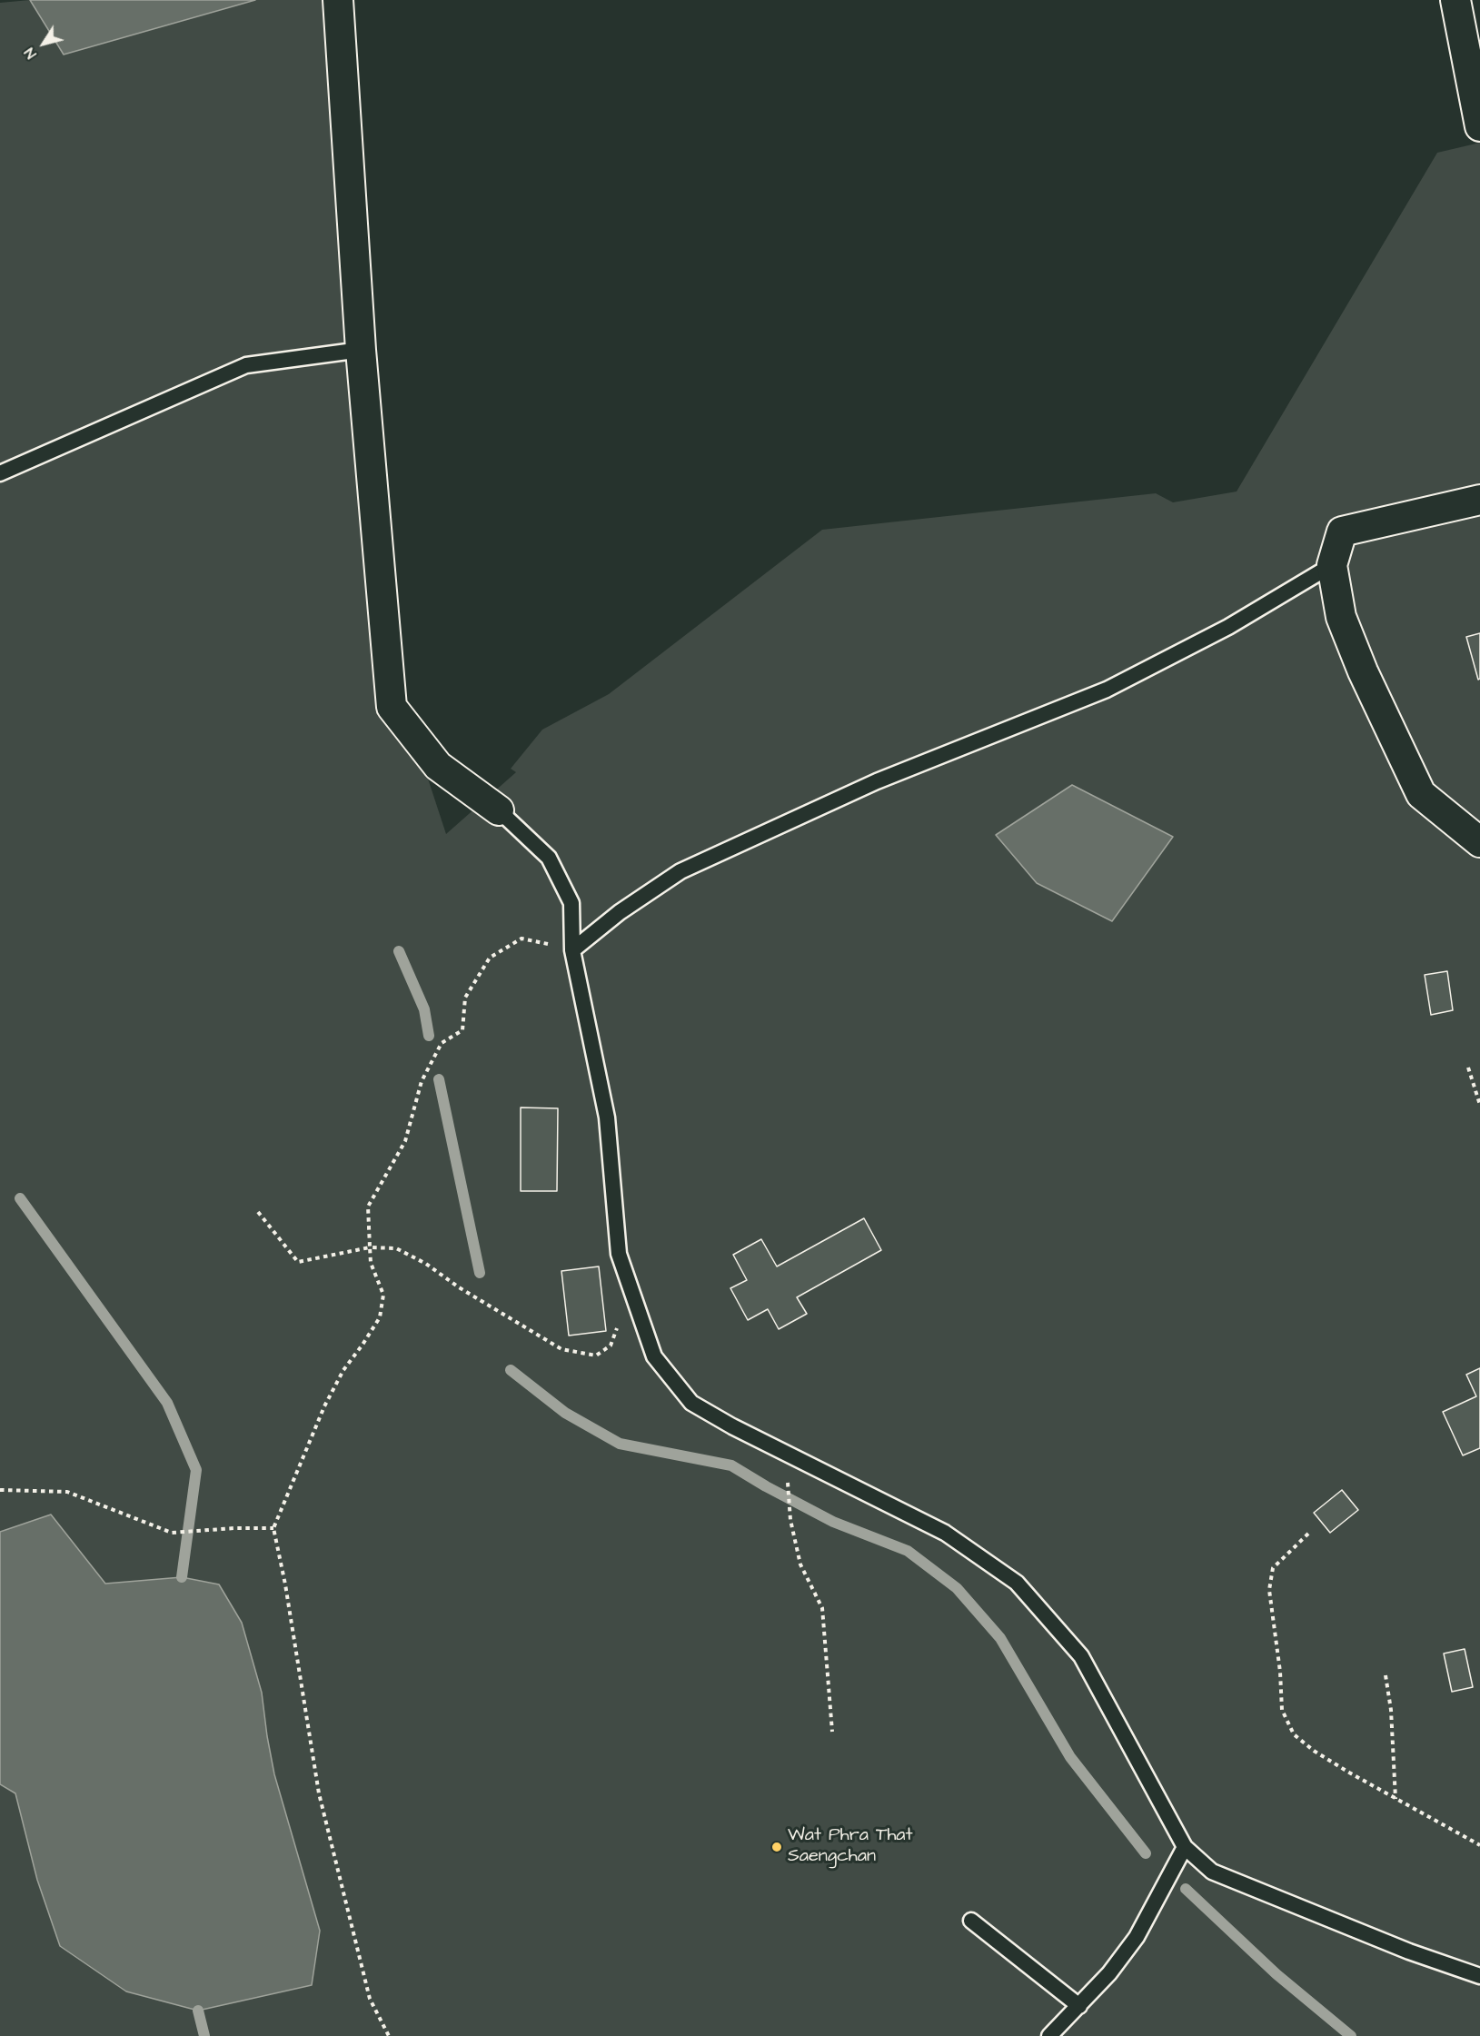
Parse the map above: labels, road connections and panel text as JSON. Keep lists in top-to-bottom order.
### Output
{
  "places": ["Wat Phra That Saengchan"],
  "north": "bottom left"
}
